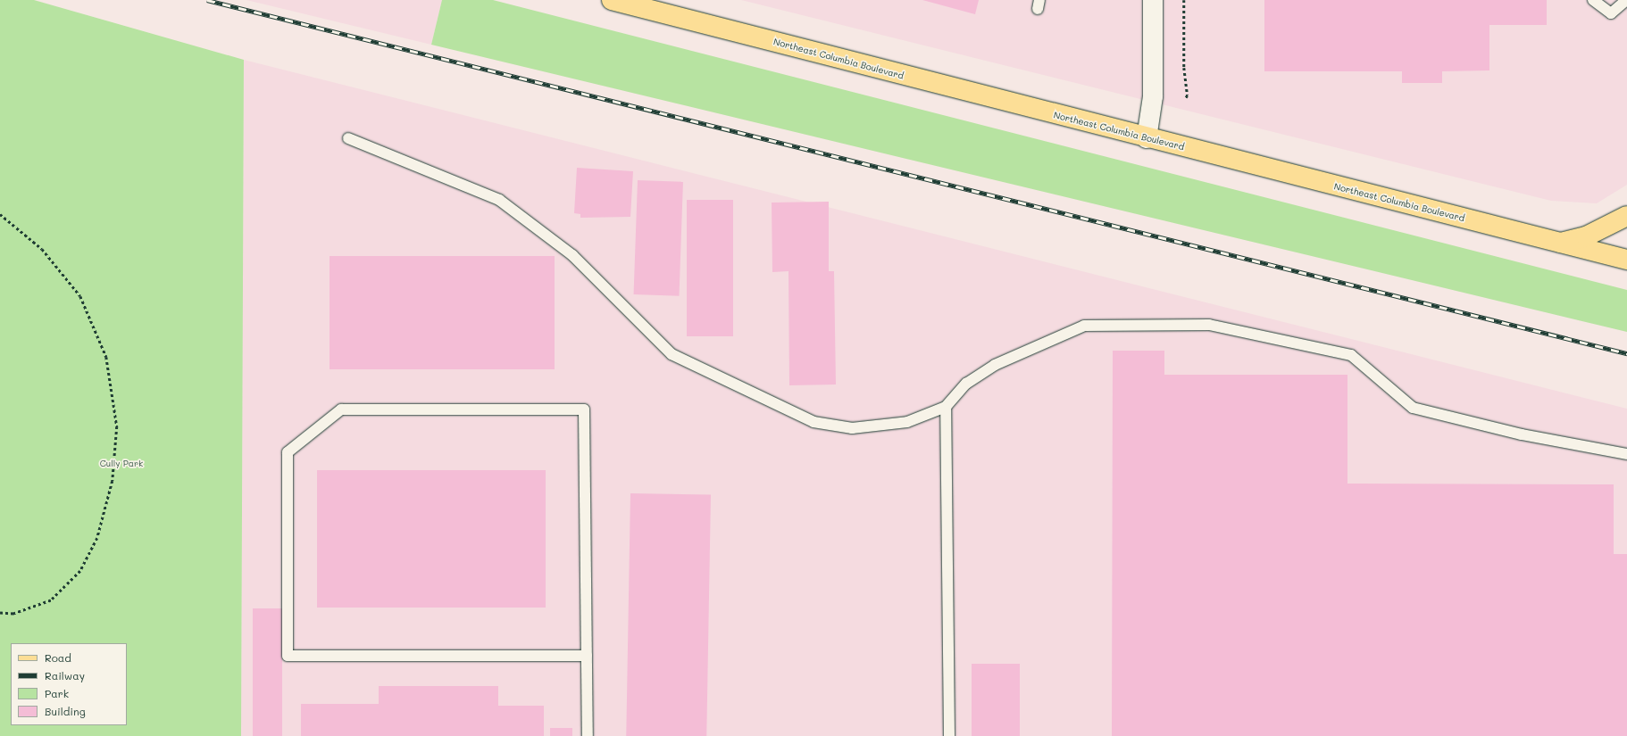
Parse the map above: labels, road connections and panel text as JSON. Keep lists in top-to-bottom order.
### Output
{
  "streets": {
    "main road": ["Northeast Columbia Boulevard"]
  },
  "parks": ["Cully Park"],
  "legend": [
    "Road",
    "Railway",
    "Park",
    "Building"
  ]
}
